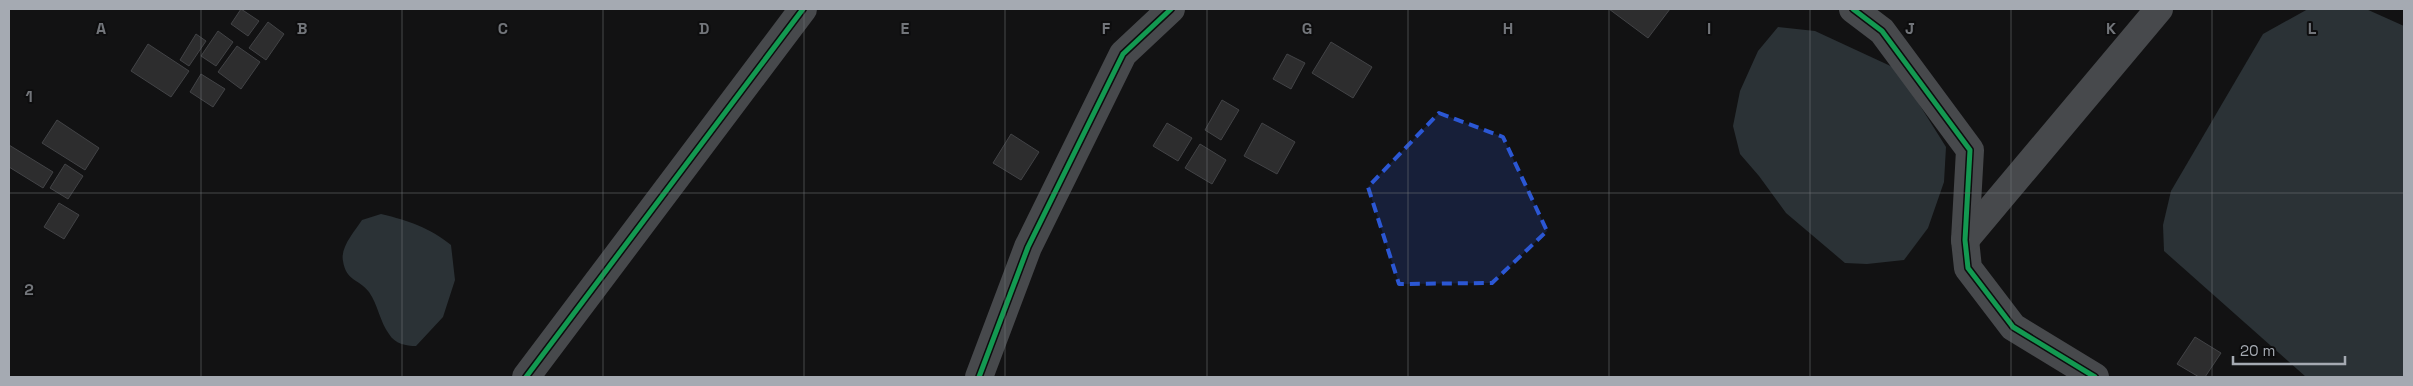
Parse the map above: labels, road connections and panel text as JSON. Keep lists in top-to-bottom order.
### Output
{
  "scale_bar": "20 m",
  "grid": {
    "columns": [
      "A",
      "B",
      "C",
      "D",
      "E",
      "F",
      "G",
      "H",
      "I",
      "J",
      "K",
      "L"
    ],
    "rows": ["1", "2"]
  }
}
